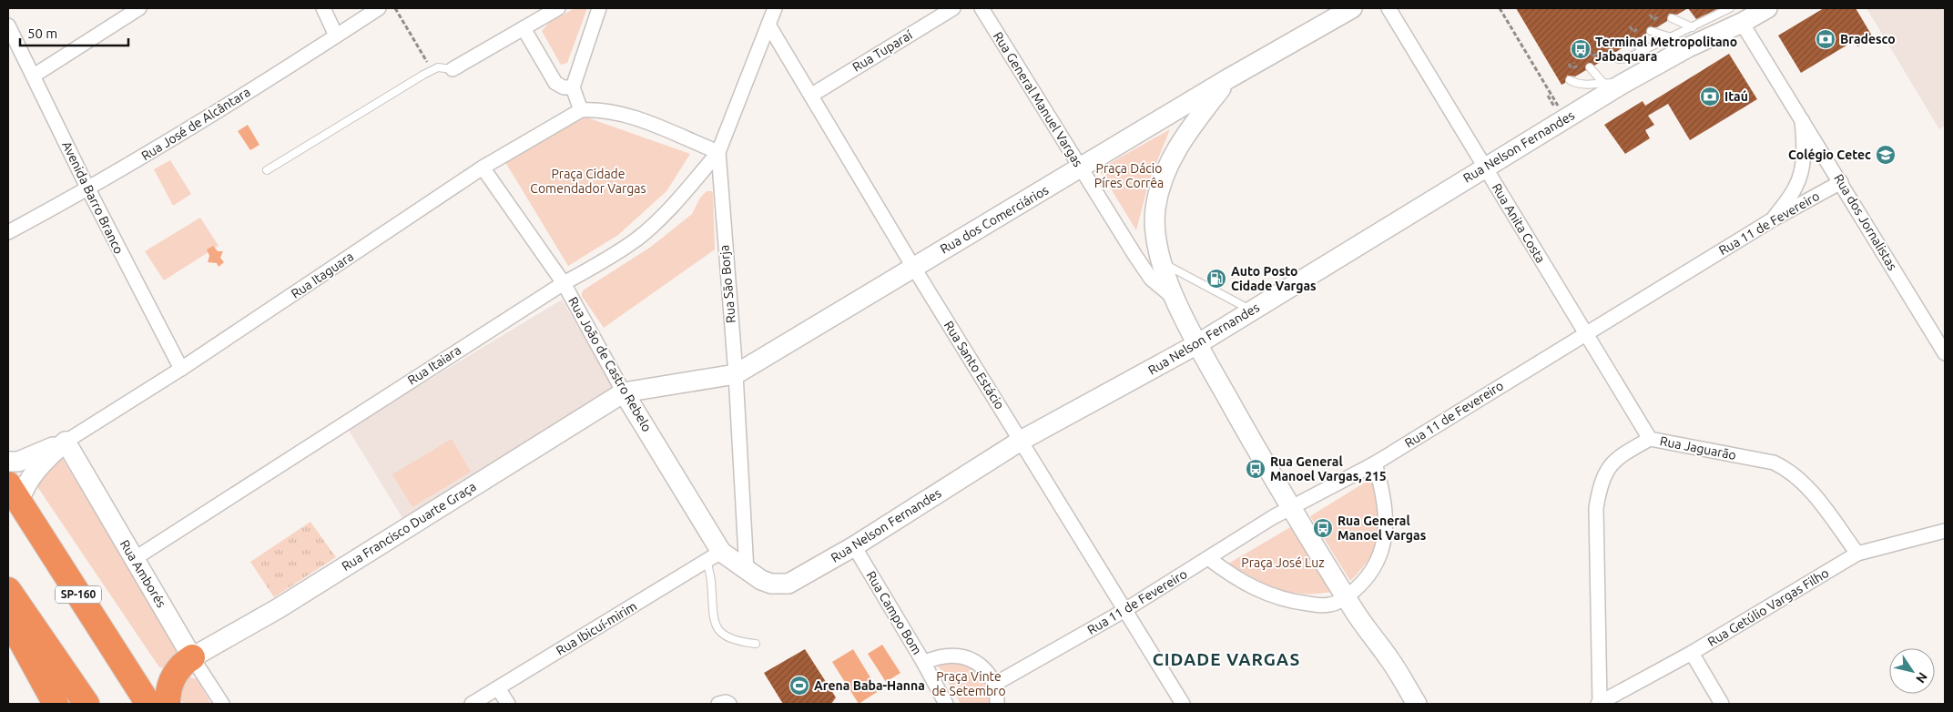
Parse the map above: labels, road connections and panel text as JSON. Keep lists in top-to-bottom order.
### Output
{
  "streets": {
    "highway": ["SP-160"],
    "street": [
      "Rua Tuparaí",
      "Rua General Manuel Vargas",
      "Rua José de Alcântara",
      "Rua Nelson Fernandes",
      "Avenida Barro Branco",
      "Rua dos Comerciários",
      "Rua dos Jornalistas",
      "Rua Anita Costa",
      "Rua 11 de Fevereiro",
      "Rua Itaguara",
      "Rua São Borja",
      "Rua João de Castro Rebelo",
      "Rua Itaiara",
      "Rua Santo Estácio",
      "Rua Jaguarão",
      "Rua Francisco Duarte Graça",
      "Rua Amborés",
      "Rua Getúlio Vargas Filho",
      "Rua Campo Bom",
      "Rua Ibicuí-mirim"
    ]
  },
  "crossings": [
    ["Rua Tuparaí", "Rua Santo Estácio"],
    ["Rua General Manuel Vargas", "Rua dos Comerciários"],
    ["Rua José de Alcântara", "Avenida Barro Branco"],
    ["Rua Nelson Fernandes", "Rua dos Jornalistas"],
    ["Rua Nelson Fernandes", "Rua Anita Costa"],
    ["Rua Nelson Fernandes", "Rua São Borja"],
    ["Rua Nelson Fernandes", "Rua João de Castro Rebelo"],
    ["Rua Nelson Fernandes", "Rua Santo Estácio"],
    ["Rua Nelson Fernandes", "Rua Campo Bom"],
    ["Rua Nelson Fernandes", "Rua Ibicuí-mirim"],
    ["Avenida Barro Branco", "Rua Itaguara"],
    ["Rua dos Comerciários", "Rua São Borja"],
    ["Rua dos Comerciários", "Rua João de Castro Rebelo"],
    ["Rua dos Comerciários", "Rua Santo Estácio"],
    ["Rua dos Comerciários", "Rua Francisco Duarte Graça"],
    ["Rua dos Jornalistas", "Rua 11 de Fevereiro"],
    ["Rua Anita Costa", "Rua 11 de Fevereiro"],
    ["Rua Anita Costa", "Rua Jaguarão"],
    ["Rua 11 de Fevereiro", "Rua Santo Estácio"],
    ["Rua Itaguara", "Rua João de Castro Rebelo"],
    ["Rua Itaguara", "Rua Amborés"],
    ["Rua Itaguara", "SP-160"],
    ["Rua São Borja", "Rua João de Castro Rebelo"],
    ["Rua São Borja", "Rua Itaiara"],
    ["Rua São Borja", "Rua Santo Estácio"],
    ["Rua São Borja", "Rua Ibicuí-mirim"],
    ["Rua João de Castro Rebelo", "Rua Itaiara"],
    ["Rua João de Castro Rebelo", "Rua Francisco Duarte Graça"],
    ["Rua João de Castro Rebelo", "Rua Ibicuí-mirim"],
    ["Rua Itaiara", "Rua Amborés"],
    ["Rua Jaguarão", "Rua Getúlio Vargas Filho"],
    ["Rua Francisco Duarte Graça", "Rua Amborés"]
  ],
  "districts": ["CIDADE VARGAS"],
  "parks": [
    "Praça Dácio Píres Corrêa",
    "Praça Cidade Comendador Vargas",
    "Praça José Luz",
    "Praça Vinte de Setembro"
  ],
  "places": {
    "bank": ["Bradesco", "Itaú"],
    "bus stop": ["Terminal Metropolitano Jabaquara", "Rua General Manoel Vargas, 215", "Rua General Manoel Vargas"],
    "school or university": ["Colégio Cetec"],
    "fuel station": ["Auto Posto Cidade Vargas"],
    "sports": ["Arena Baba-Hanna"]
  },
  "scale_bar": "50 m",
  "north": "bottom right"
}
